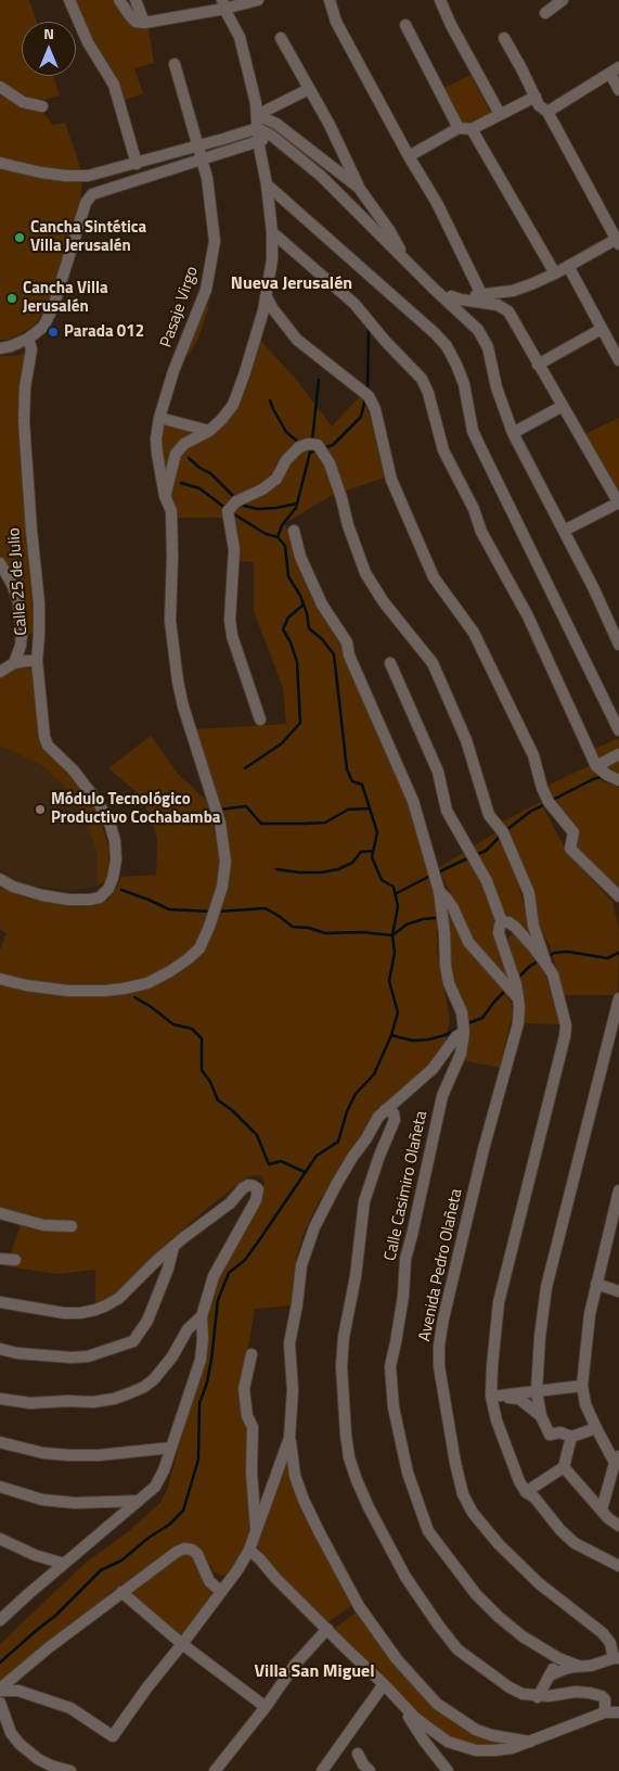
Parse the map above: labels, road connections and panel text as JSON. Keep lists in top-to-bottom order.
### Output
{
  "streets": {
    "street": [
      "Pasaje Virgo",
      "Calle 25 de Julio",
      "Calle Casimiro Olañeta",
      "Avenida Pedro Olañeta"
    ]
  },
  "districts": ["Nueva Jerusalén", "Villa San Miguel"],
  "places": [
    "Cancha Sintética Villa Jerusalén",
    "Cancha Villa Jerusalén",
    "Parada 012",
    "Módulo Tecnológico Productivo Cochabamba"
  ],
  "north": "top"
}
